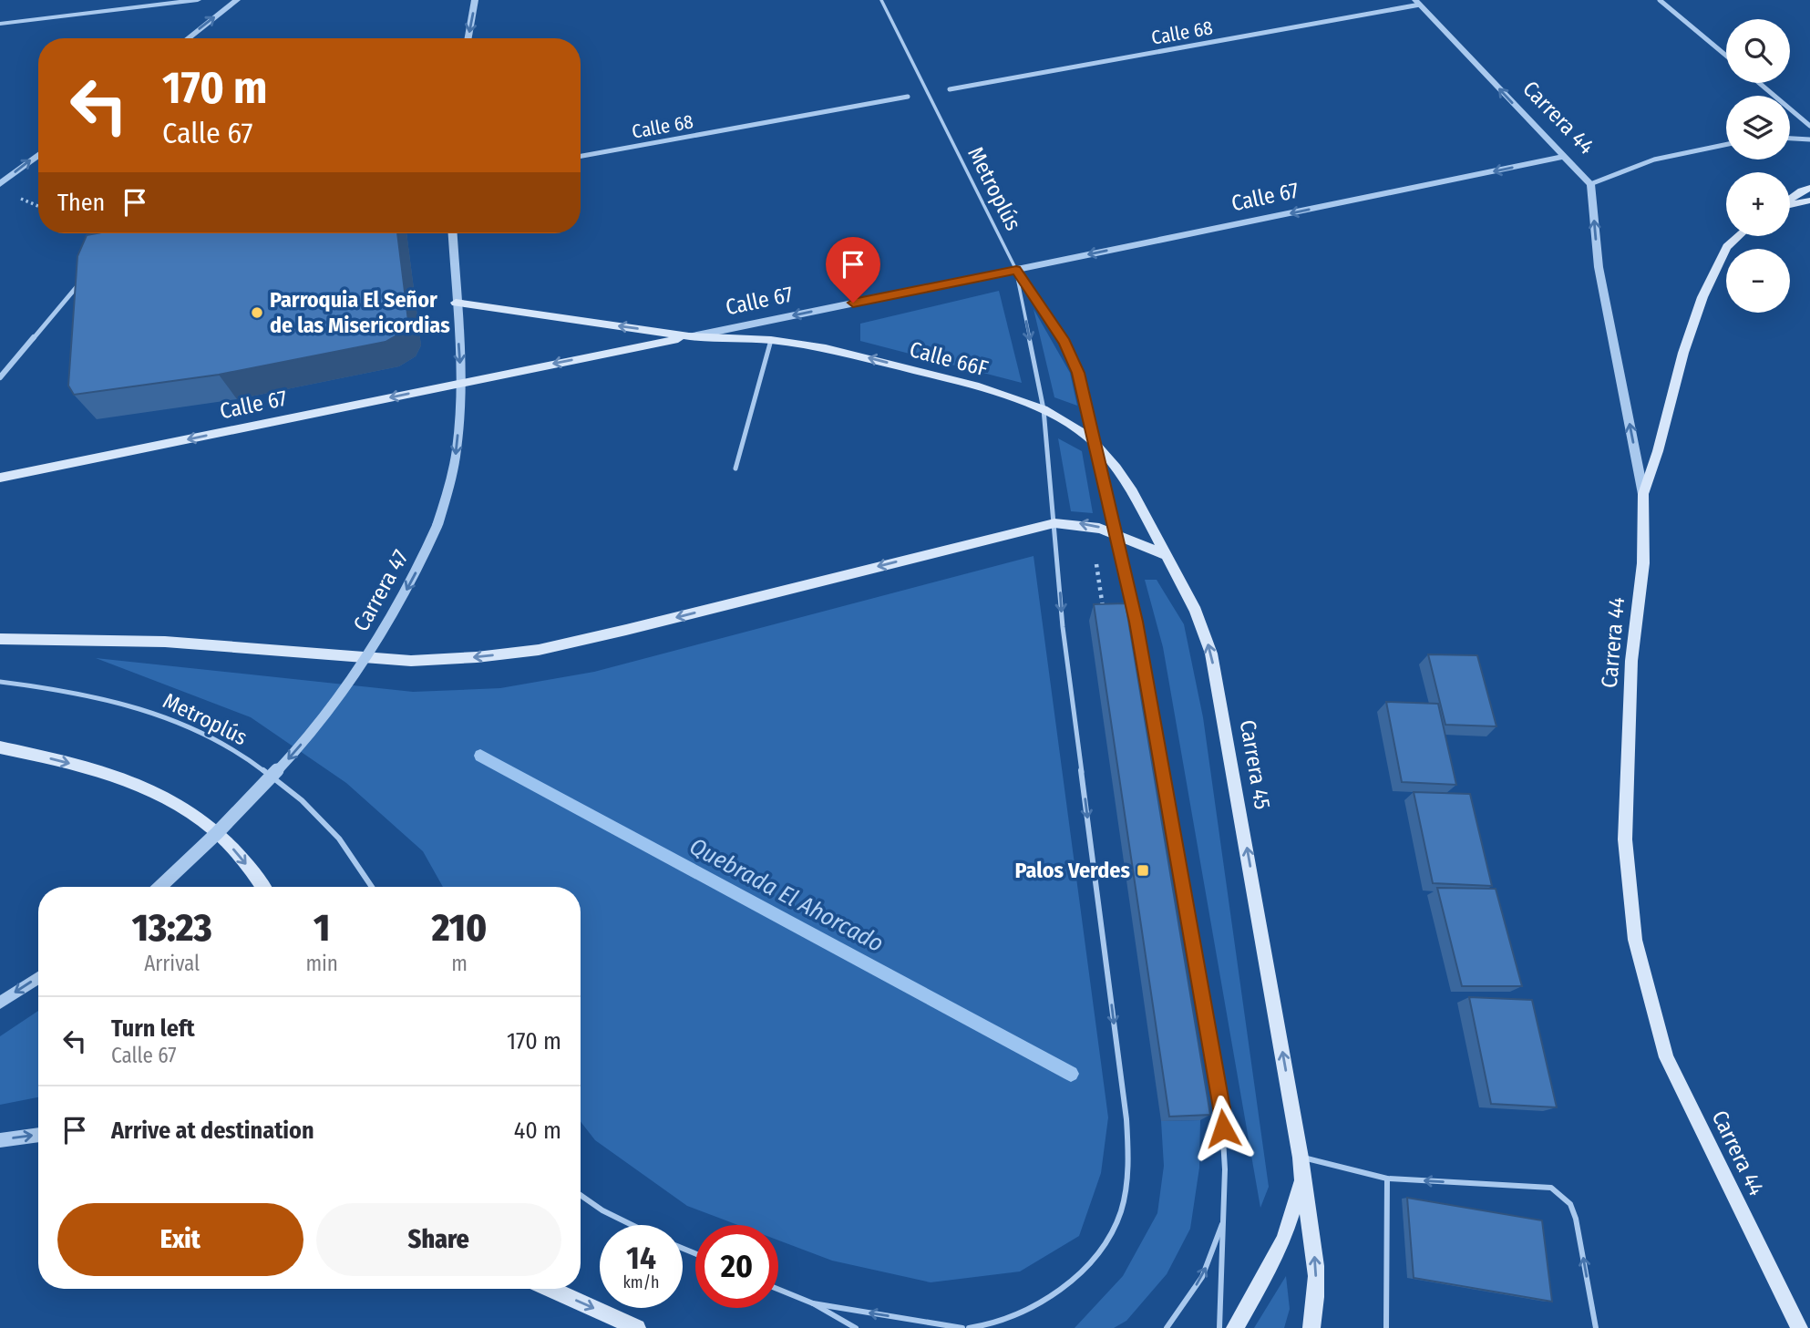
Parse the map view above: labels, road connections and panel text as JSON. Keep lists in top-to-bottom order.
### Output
{
  "streets": {
    "main road": [
      "Carrera 44",
      "Calle 67",
      "Calle 66F",
      "Carrera 45"
    ],
    "street": ["Calle 68", "Carrera 47"],
    "lane": ["Metroplús"]
  },
  "crossings": [
    ["Calle 68", "Carrera 44"],
    ["Carrera 44", "Calle 67"],
    ["Metroplús", "Calle 67"],
    ["Metroplús", "Carrera 45"],
    ["Calle 67", "Calle 66F"],
    ["Calle 67", "Carrera 47"],
    ["Calle 66F", "Carrera 45"]
  ],
  "one_way": [
    "Carrera 44",
    "Calle 67",
    "Calle 66F",
    "Carrera 47",
    "Carrera 45"
  ],
  "water": ["Quebrada El Ahorcado"],
  "places": {
    "other": ["Parroquia El Señor de las Misericordias"],
    "transit": ["Palos Verdes"]
  },
  "page": {
    "map_buttons": ["+", "−"],
    "turn": ["170 m", "Calle 67"],
    "then": "Then",
    "eta": [
      "13:23",
      "Arrival",
      "1",
      "min",
      "210",
      "m"
    ],
    "list": [
      {
        "name": "Turn left",
        "note": "Calle 67",
        "value": "170 m"
      },
      {
        "name": "Arrive at destination",
        "value": "40 m"
      }
    ],
    "buttons": ["Exit", "Share"],
    "speed": "14 km/h",
    "limit": "20"
  }
}
